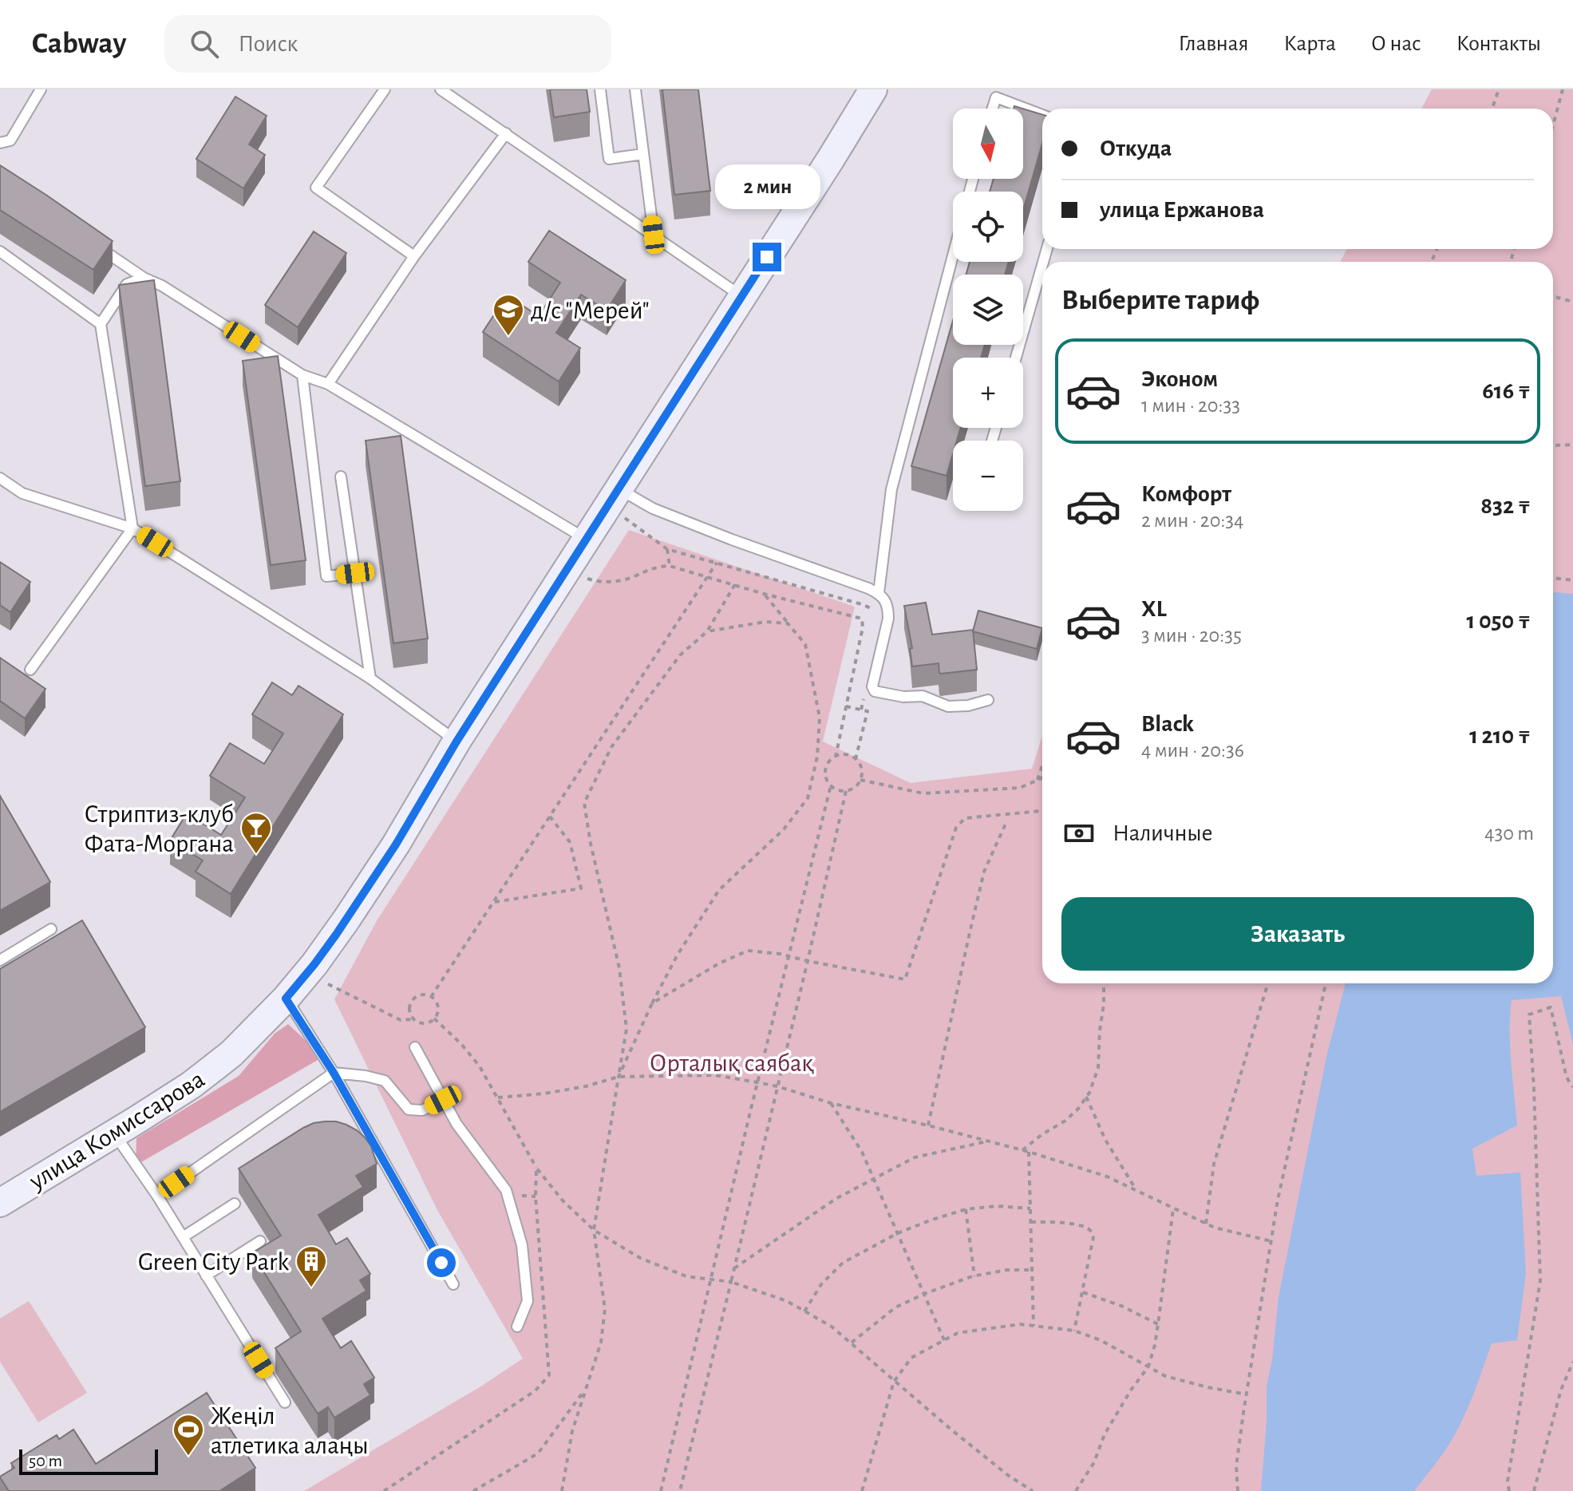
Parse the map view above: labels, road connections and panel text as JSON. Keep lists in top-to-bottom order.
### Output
{
  "streets": {
    "street": ["улица Комиссарова"]
  },
  "parks": ["Орталық саябақ"],
  "places": {
    "school or university": ["д/с \"Мерей\""],
    "bar": ["Стриптиз-клуб Фата-Моргана"],
    "building": ["Green City Park"],
    "sports": ["Жеңіл атлетика алаңы"]
  },
  "scale_bar": "50 m",
  "north": "bottom",
  "page": {
    "header": "Cabway",
    "search": "Поиск",
    "nav": [
      "Главная",
      "Карта",
      "О нас",
      "Контакты"
    ],
    "map_buttons": ["+", "−"],
    "banner": ["Откуда", "улица Ержанова"],
    "bubble": "2 мин",
    "heading": "Выберите тариф",
    "list": [
      {
        "name": "Эконом",
        "note": "1 мин · 20:33",
        "value": "616 ₸"
      },
      {
        "name": "Комфорт",
        "note": "2 мин · 20:34",
        "value": "832 ₸"
      },
      {
        "name": "XL",
        "note": "3 мин · 20:35",
        "value": "1 050 ₸"
      },
      {
        "name": "Black",
        "note": "4 мин · 20:36",
        "value": "1 210 ₸"
      }
    ],
    "pay": ["Наличные", "430 m"],
    "buttons": "Заказать",
    "scale": "50 m"
  }
}
